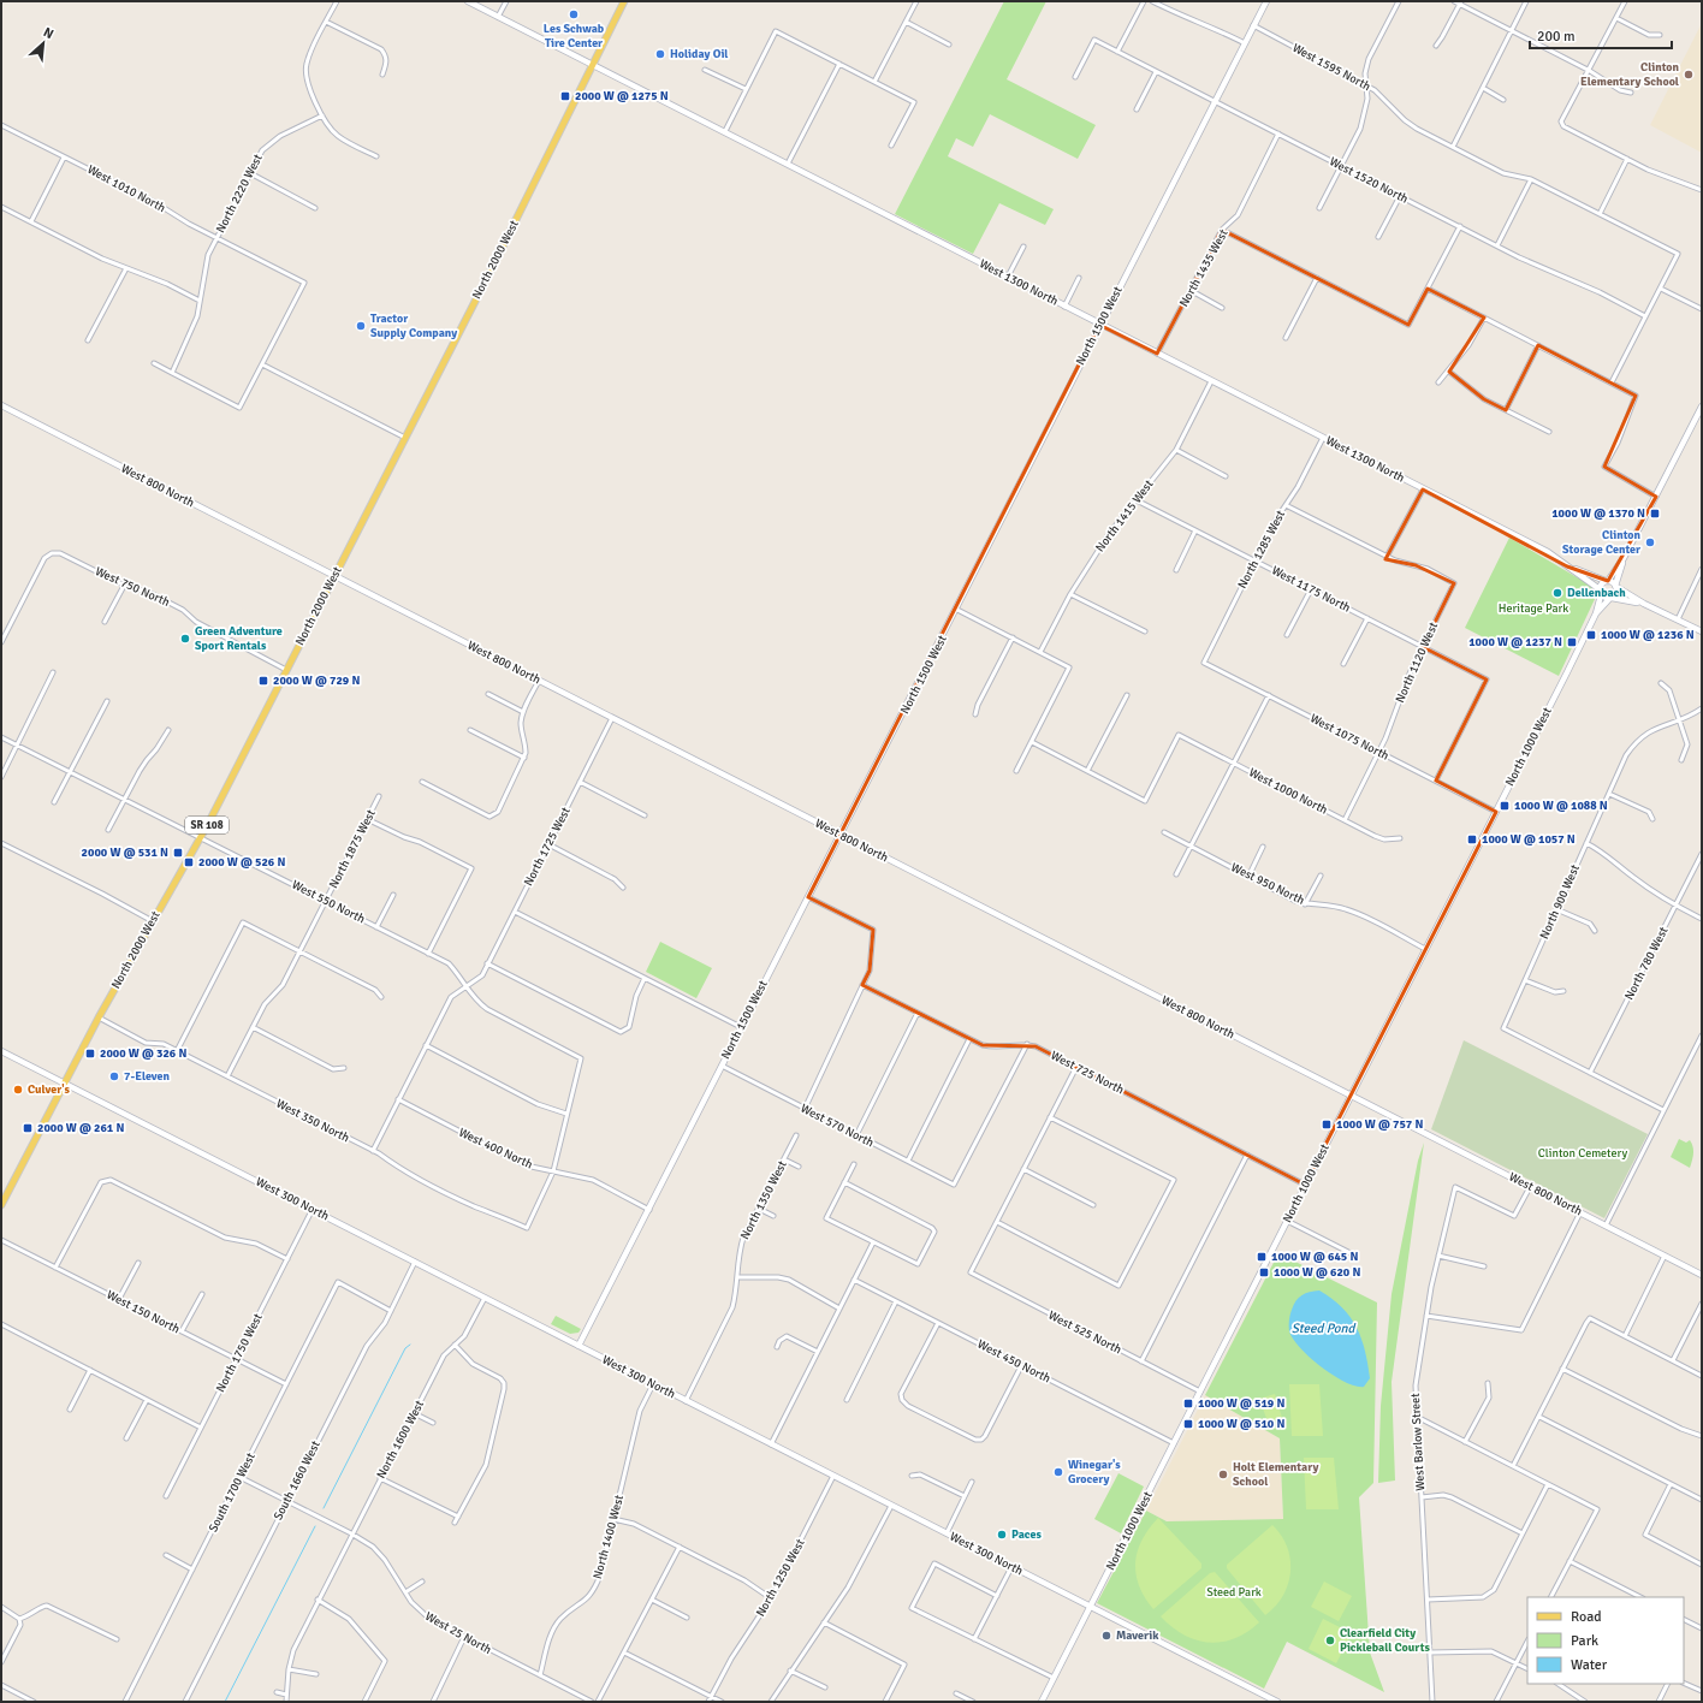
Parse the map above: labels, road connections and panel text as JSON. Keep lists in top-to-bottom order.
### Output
{
  "streets": {
    "main road": ["North 2000 West", "SR 108"],
    "street": [
      "West 1595 North",
      "West 1520 North",
      "West 1010 North",
      "North 2220 West",
      "North 1435 West",
      "West 1300 North",
      "North 1500 West",
      "West 800 North",
      "North 1415 West",
      "North 1285 West",
      "West 750 North",
      "West 1175 North",
      "North 1120 West",
      "West 1075 North",
      "North 1000 West",
      "West 1000 North",
      "North 1725 West",
      "North 1875 West",
      "West 950 North",
      "West 550 North",
      "North 900 West",
      "North 780 West",
      "West 725 North",
      "West 350 North",
      "West 570 North",
      "West 400 North",
      "West 300 North",
      "North 1350 West",
      "West 150 North",
      "West 525 North",
      "North 1750 West",
      "West 450 North",
      "North 1600 West",
      "West Barlow Street",
      "South 1660 West",
      "South 1700 West",
      "North 1400 West",
      "North 1250 West",
      "West 25 North"
    ]
  },
  "crossings": [
    ["West 1595 North", "North 1500 West"],
    ["West 1520 North", "North 1435 West"],
    ["West 1520 North", "North 1500 West"],
    ["West 1010 North", "North 2220 West"],
    ["North 2000 West", "West 1300 North"],
    ["North 2000 West", "West 800 North"],
    ["North 2000 West", "West 750 North"],
    ["North 2000 West", "West 550 North"],
    ["North 2000 West", "West 350 North"],
    ["North 2000 West", "West 300 North"],
    ["North 1435 West", "West 1300 North"],
    ["West 1300 North", "North 1500 West"],
    ["West 1300 North", "North 1415 West"],
    ["West 1300 North", "North 1285 West"],
    ["West 1300 North", "North 1000 West"],
    ["North 1500 West", "West 800 North"],
    ["North 1500 West", "West 570 North"],
    ["North 1500 West", "West 400 North"],
    ["North 1500 West", "West 300 North"],
    ["West 800 North", "North 1000 West"],
    ["West 800 North", "North 1725 West"],
    ["West 800 North", "West Barlow Street"],
    ["North 1415 West", "West 1175 North"],
    ["North 1285 West", "West 1175 North"],
    ["North 1285 West", "West 1075 North"],
    ["West 1175 North", "North 1120 West"],
    ["West 1175 North", "West 1075 North"],
    ["North 1120 West", "West 1075 North"],
    ["North 1120 West", "West 1000 North"],
    ["West 1075 North", "North 1000 West"],
    ["North 1000 West", "West 950 North"],
    ["North 1000 West", "West 725 North"],
    ["North 1000 West", "West 300 North"],
    ["North 1000 West", "West 525 North"],
    ["North 1000 West", "West 450 North"],
    ["North 1725 West", "West 550 North"],
    ["North 1875 West", "West 550 North"],
    ["North 1875 West", "West 350 North"],
    ["North 900 West", "North 780 West"],
    ["West 725 North", "West 570 North"],
    ["West 350 North", "West 400 North"],
    ["West 300 North", "North 1350 West"],
    ["West 300 North", "North 1750 West"],
    ["West 300 North", "North 1600 West"],
    ["West 300 North", "South 1660 West"],
    ["West 300 North", "North 1400 West"],
    ["West 300 North", "North 1250 West"],
    ["West 150 North", "North 1750 West"],
    ["West 150 North", "South 1700 West"],
    ["North 1600 West", "West 25 North"],
    ["South 1660 West", "South 1700 West"],
    ["South 1660 West", "West 25 North"],
    ["South 1700 West", "West 25 North"],
    ["North 1400 West", "West 25 North"]
  ],
  "water": ["Steed Pond"],
  "parks": ["Heritage Park", "Clinton Cemetery", "Steed Park"],
  "places": {
    "other": [
      "Les Schwab Tire Center",
      "Holiday Oil",
      "Clinton Elementary School",
      "Tractor Supply Company",
      "Clinton Storage Center",
      "Dellenbach",
      "Green Adventure Sport Rentals",
      "7-Eleven",
      "Culver's",
      "Winegar's Grocery",
      "Holt Elementary School",
      "Paces",
      "Maverik",
      "Clearfield City Pickleball Courts"
    ],
    "transit": [
      "2000 W @ 1275 N",
      "1000 W @ 1370 N",
      "1000 W @ 1236 N",
      "1000 W @ 1237 N",
      "2000 W @ 729 N",
      "1000 W @ 1088 N",
      "1000 W @ 1057 N",
      "2000 W @ 531 N",
      "2000 W @ 526 N",
      "2000 W @ 326 N",
      "1000 W @ 757 N",
      "2000 W @ 261 N",
      "1000 W @ 645 N",
      "1000 W @ 620 N",
      "1000 W @ 519 N",
      "1000 W @ 510 N"
    ]
  },
  "legend": ["Road", "Park", "Water"],
  "scale_bar": "200 m",
  "north": "top right"
}
